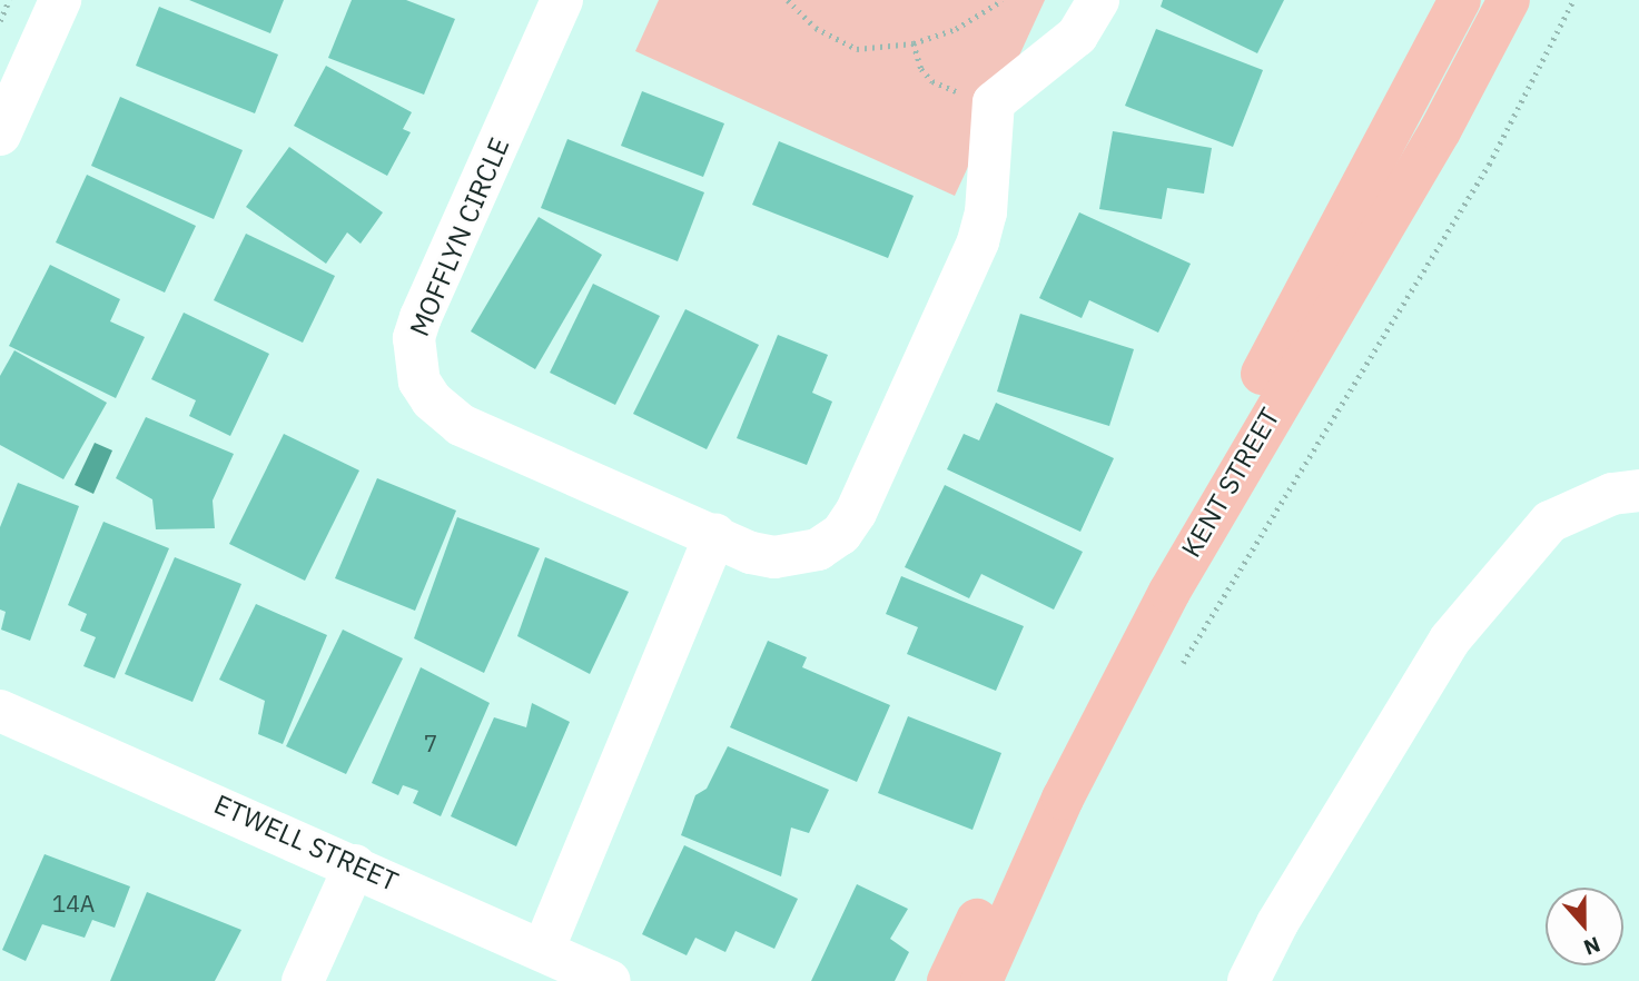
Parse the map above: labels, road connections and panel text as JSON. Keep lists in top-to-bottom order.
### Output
{
  "streets": {
    "main road": ["KENT STREET"],
    "street": ["MOFFLYN CIRCLE", "ETWELL STREET"]
  },
  "house_numbers": ["7", "14A"],
  "north": "bottom"
}
